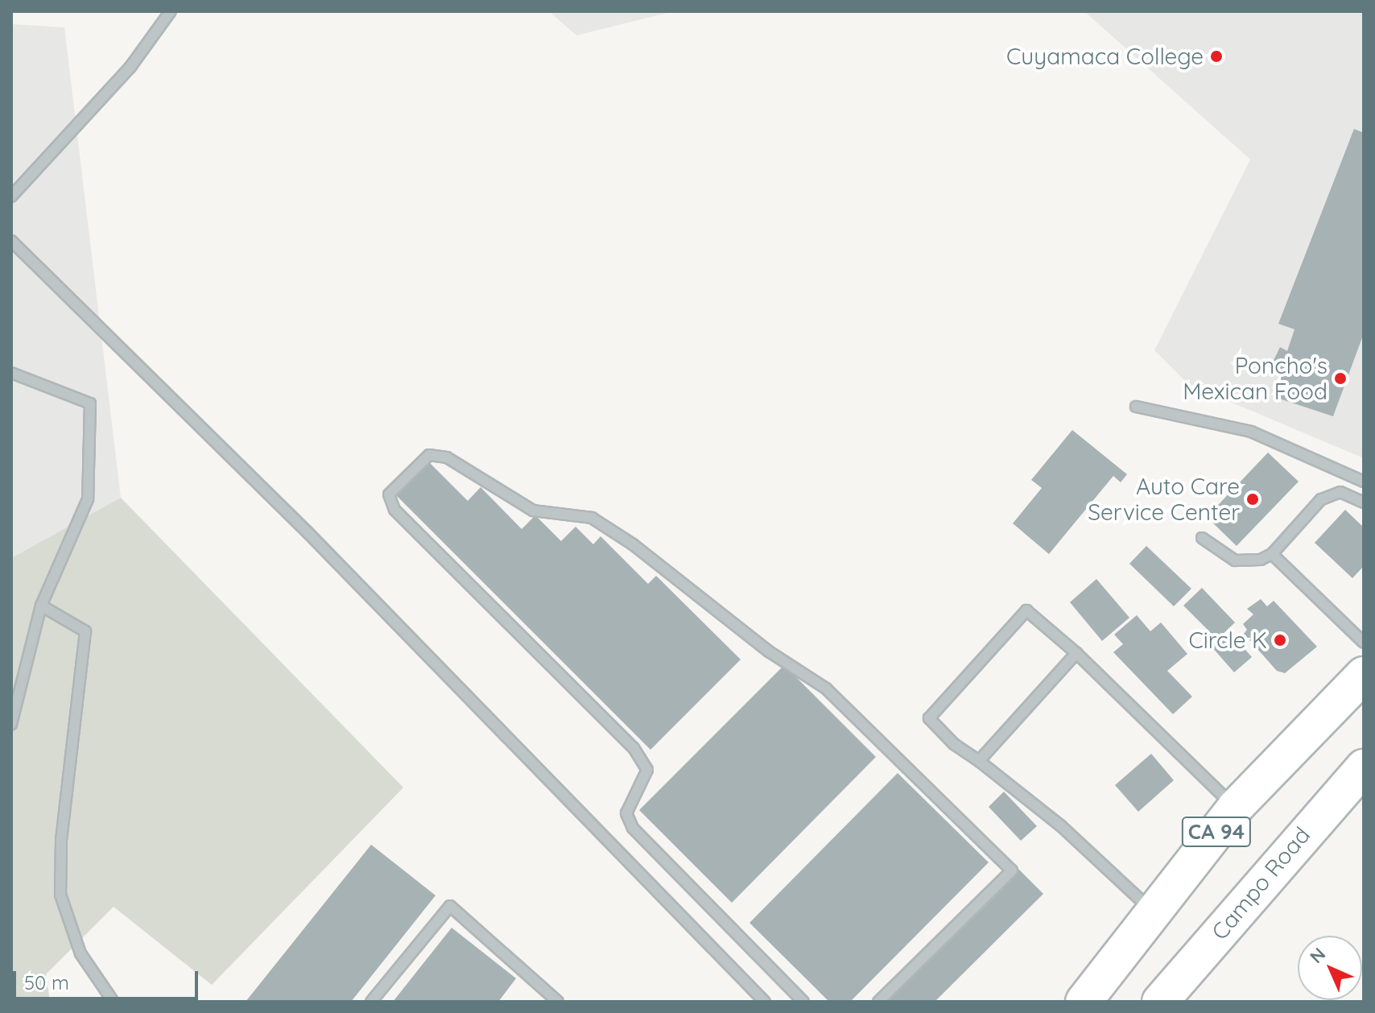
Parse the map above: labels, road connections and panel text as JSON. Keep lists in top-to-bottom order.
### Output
{
  "streets": {
    "highway": ["CA 94", "Campo Road"]
  },
  "places": [
    "Cuyamaca College",
    "Poncho's Mexican Food",
    "Auto Care Service Center",
    "Circle K"
  ],
  "scale_bar": "50 m",
  "north": "top left"
}
